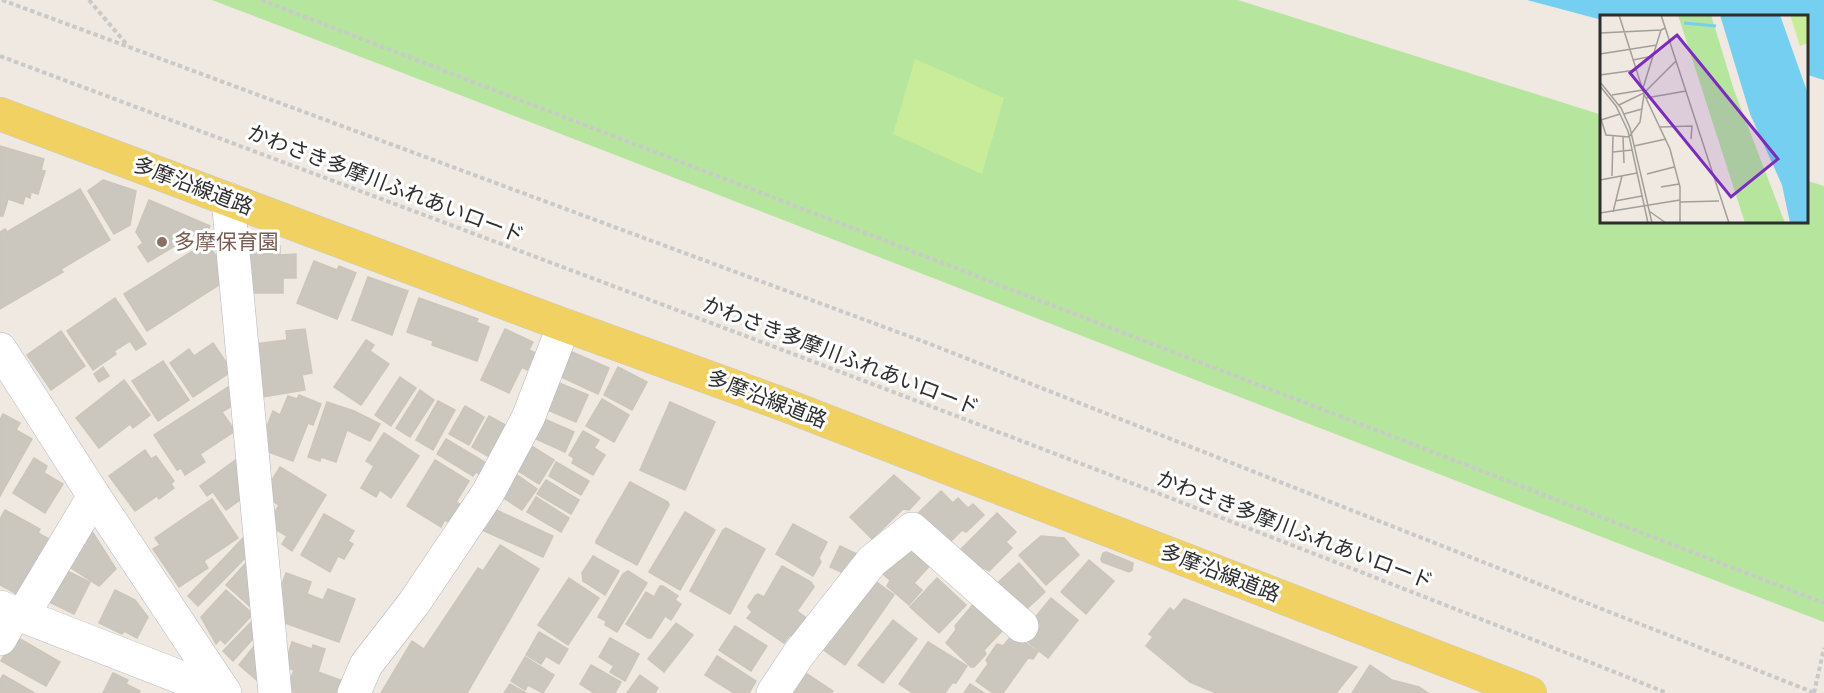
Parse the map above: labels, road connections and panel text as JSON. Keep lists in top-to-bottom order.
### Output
{
  "streets": {
    "main road": ["多摩沿線道路"],
    "path": ["かわさき多摩川ふれあいロード"]
  },
  "places": ["多摩保育園"]
}
